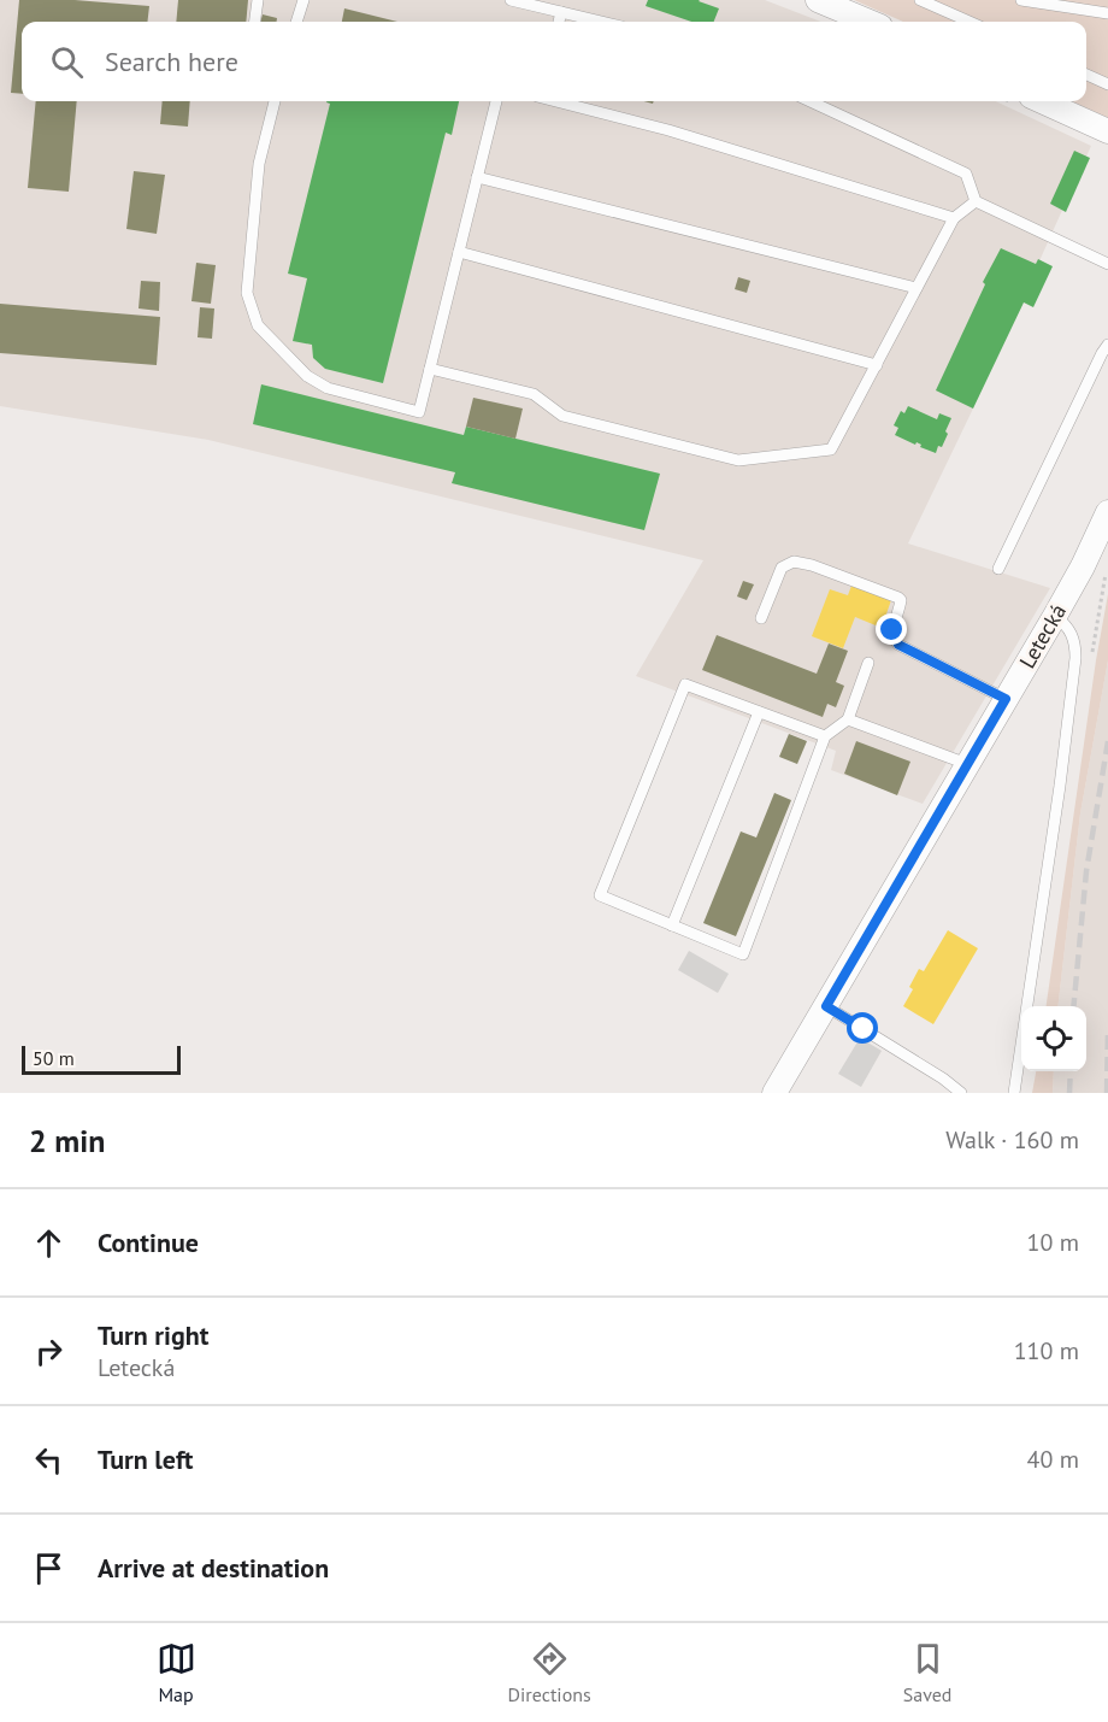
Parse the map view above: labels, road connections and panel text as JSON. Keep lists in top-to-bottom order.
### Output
{
  "streets": {
    "street": ["Letecká"]
  },
  "scale_bar": "50 m",
  "page": {
    "search": "Search here",
    "scale": "50 m",
    "heading": ["2 min", "Walk · 160 m"],
    "list": [
      ["Continue", "10 m"],
      ["Turn right", "Letecká", "110 m"],
      ["Turn left", "40 m"],
      "Arrive at destination"
    ],
    "nav": ["Map", "Directions", "Saved"]
  }
}
